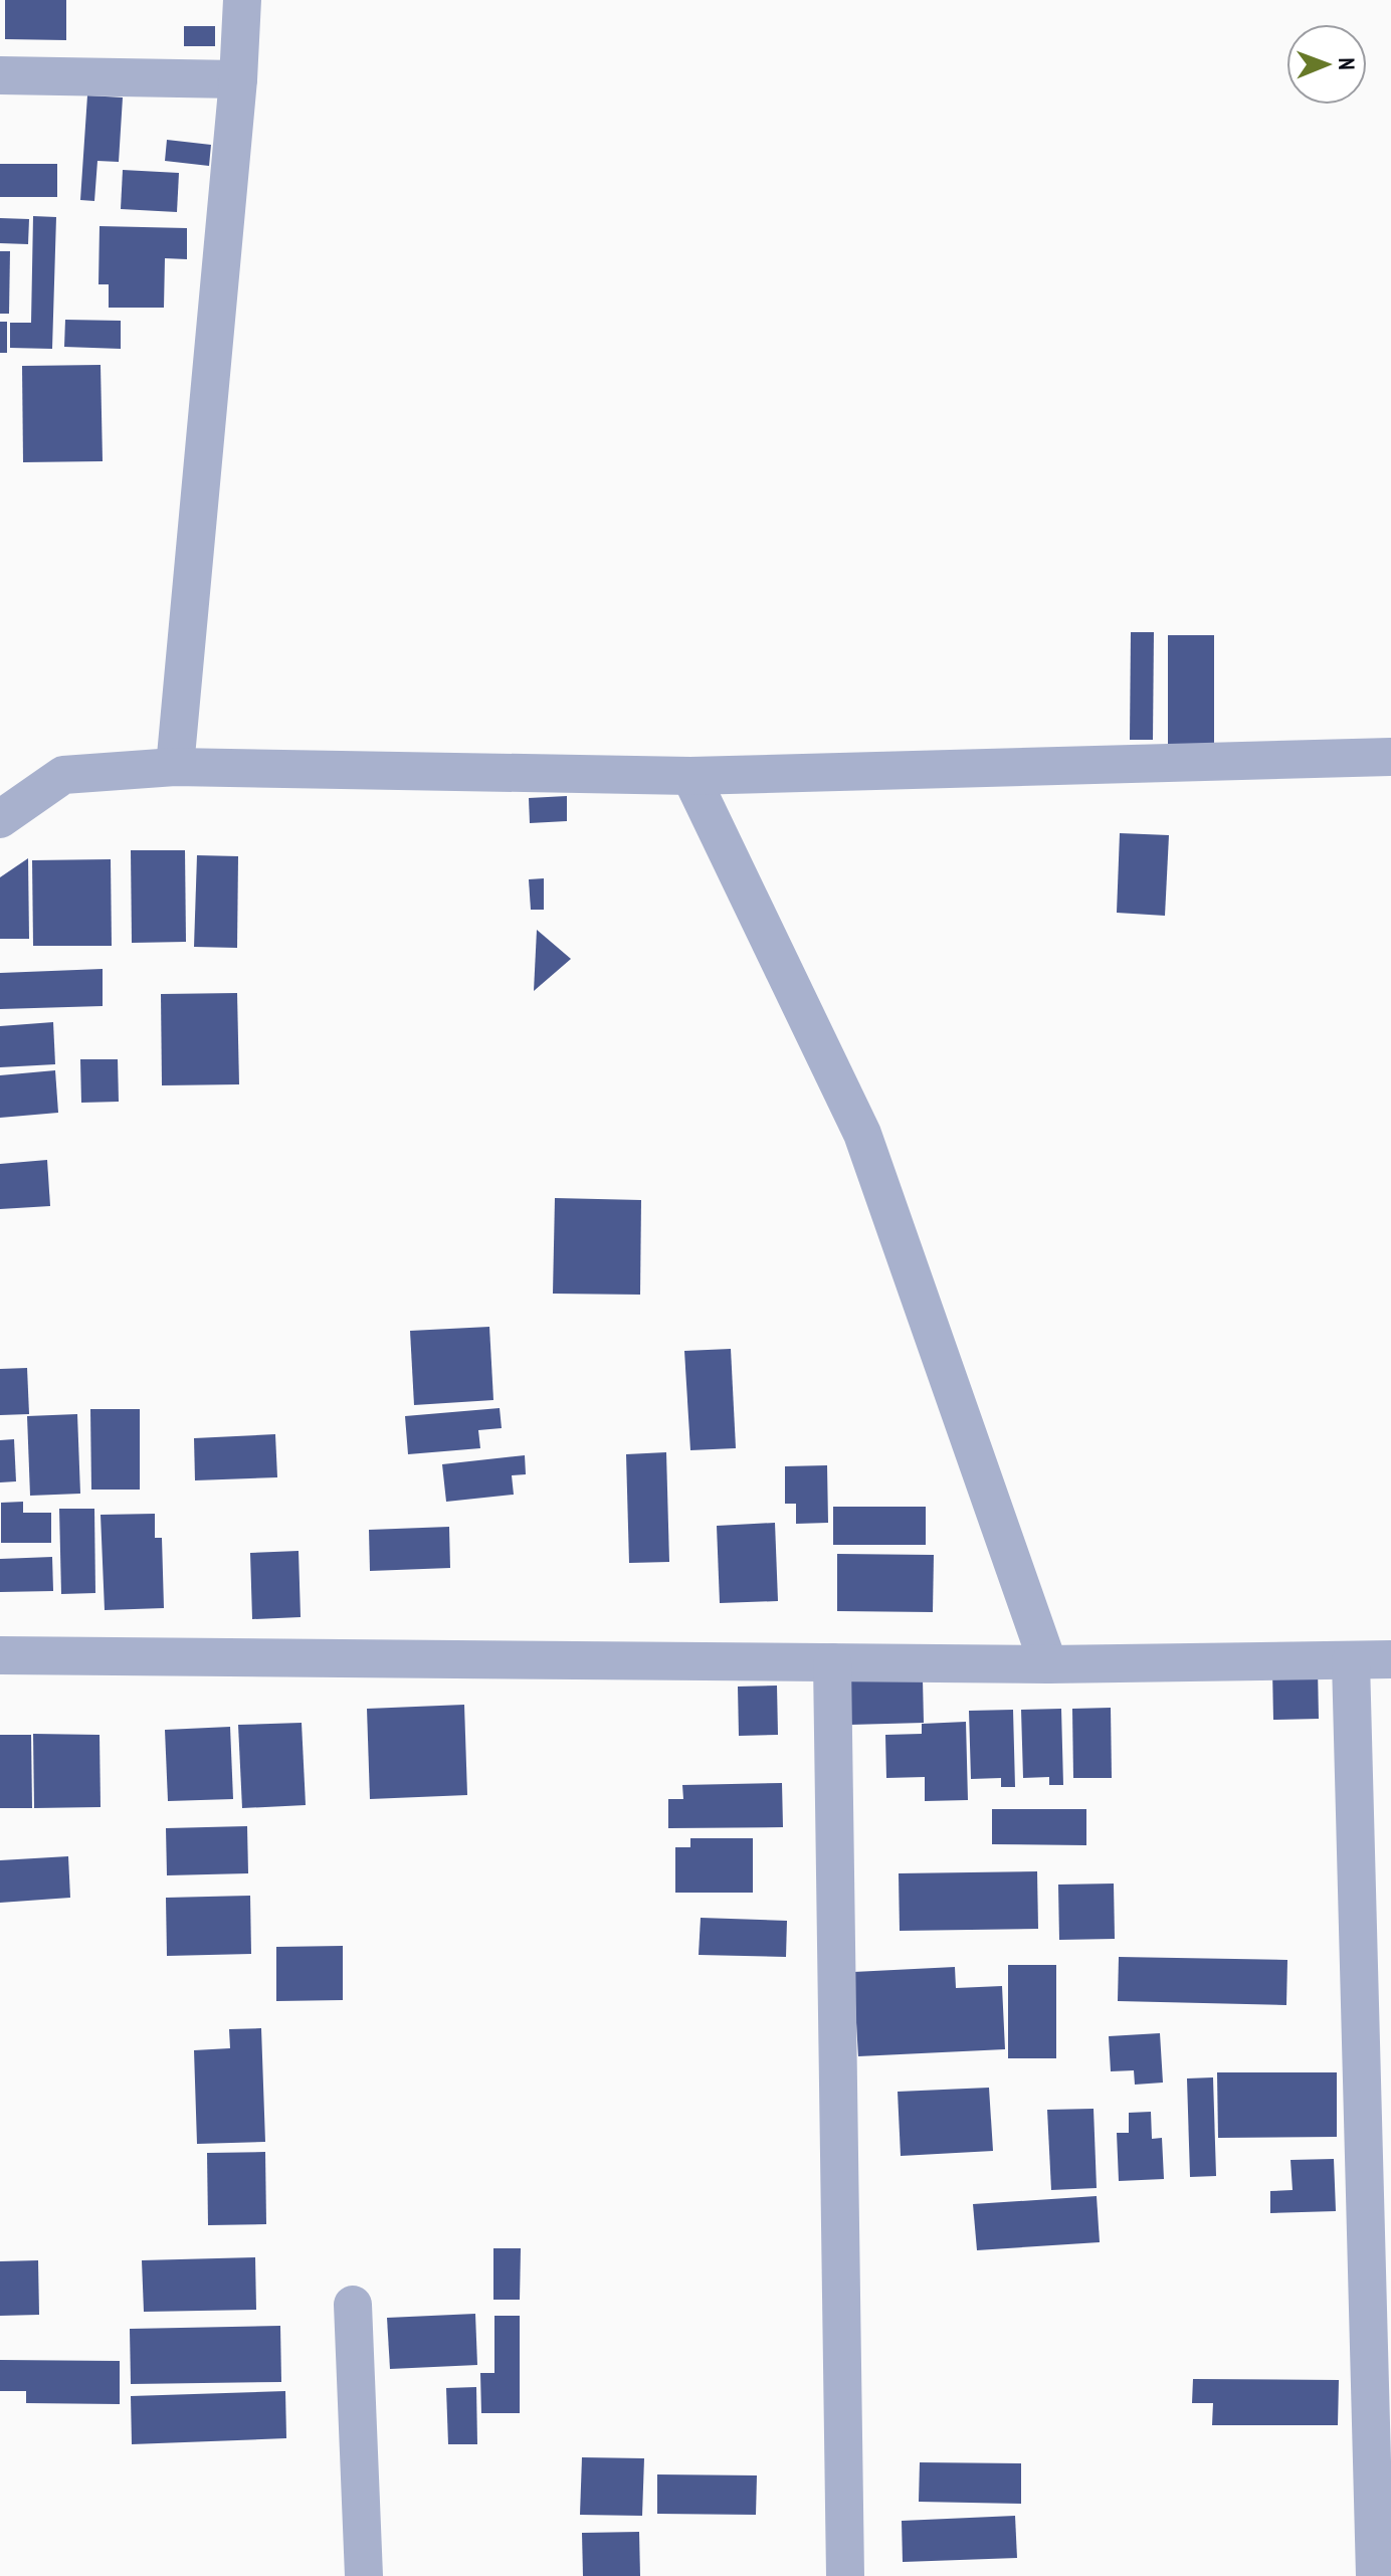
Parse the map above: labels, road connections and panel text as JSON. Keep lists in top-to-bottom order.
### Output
{
  "north": "right"
}
